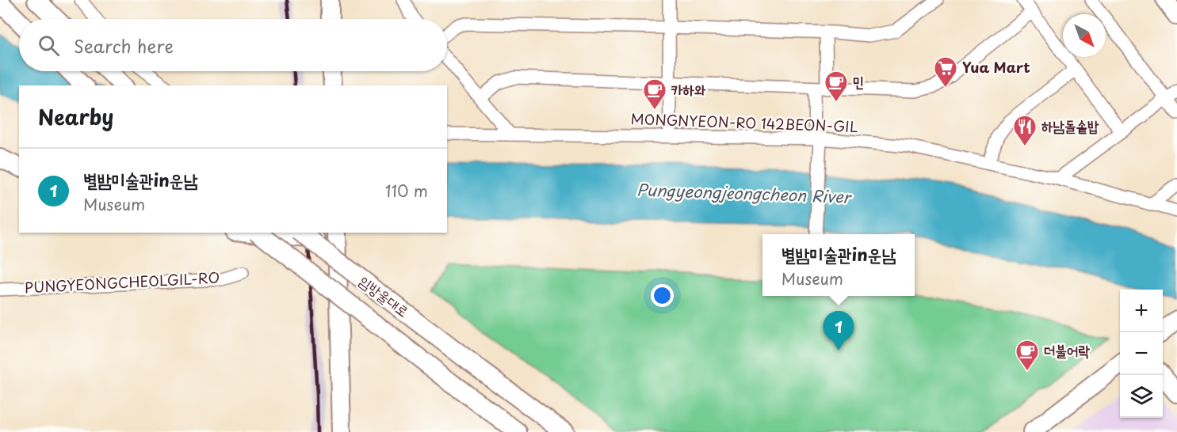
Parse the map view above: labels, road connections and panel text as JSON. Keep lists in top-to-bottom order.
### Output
{
  "streets": {
    "main road": ["임방울대로"],
    "street": ["MONGNYEON-RO 142BEON-GIL", "PUNGYEONGCHEOLGIL-RO"]
  },
  "water": ["Pungyeongjeongcheon River"],
  "places": {
    "supermarket": ["Yua Mart"],
    "cafe": ["민", "카하와", "더불어락"],
    "restaurant": ["하남돌솥밥"]
  },
  "north": "bottom right",
  "page": {
    "search": "Search here",
    "heading": "Nearby",
    "list": [
      {
        "mark": "1",
        "name": "별밤미술관in운남",
        "note": "Museum",
        "value": "110 m"
      }
    ],
    "popup": ["별밤미술관in운남", "Museum"],
    "map_buttons": ["+", "−"],
    "pins": "1"
  }
}
